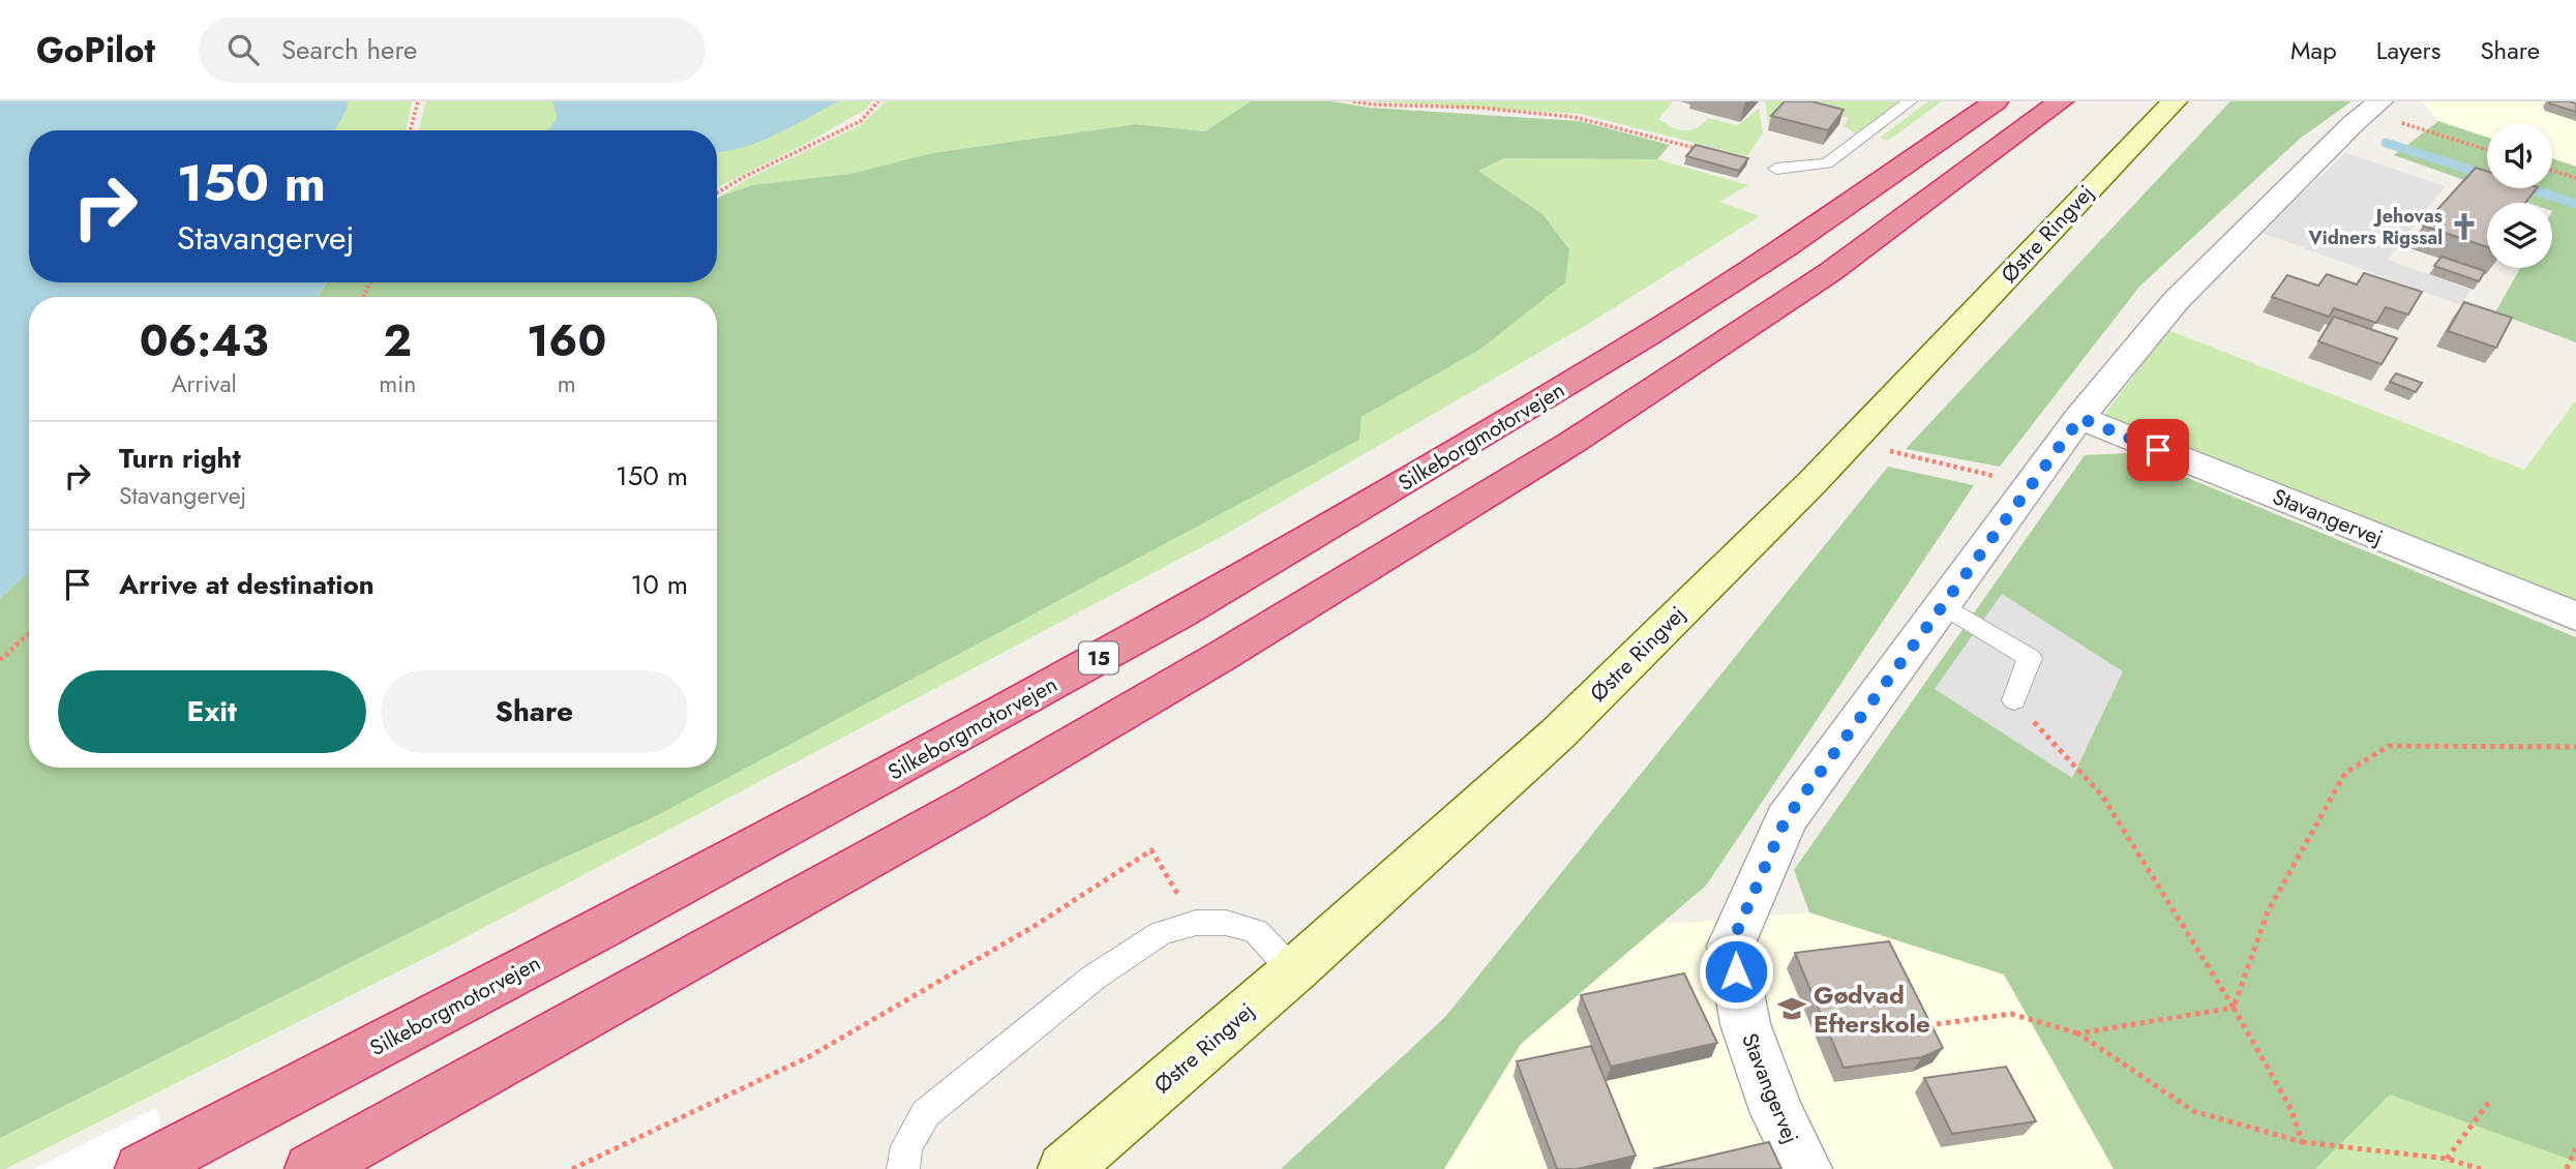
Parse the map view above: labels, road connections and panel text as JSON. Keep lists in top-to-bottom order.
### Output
{
  "streets": {
    "highway": ["Silkeborgmotorvejen", "15"],
    "main road": ["Østre Ringvej"],
    "street": ["Stavangervej"]
  },
  "places": {
    "church": ["Jehovas Vidners Rigssal"],
    "school or university": ["Gødvad Efterskole"]
  },
  "page": {
    "header": "GoPilot",
    "search": "Search here",
    "nav": ["Map", "Layers", "Share"],
    "turn": ["150 m", "Stavangervej"],
    "eta": [
      "06:43",
      "Arrival",
      "2",
      "min",
      "160",
      "m"
    ],
    "list": [
      {
        "name": "Turn right",
        "note": "Stavangervej",
        "value": "150 m"
      },
      {
        "name": "Arrive at destination",
        "value": "10 m"
      }
    ],
    "buttons": ["Exit", "Share"]
  }
}
